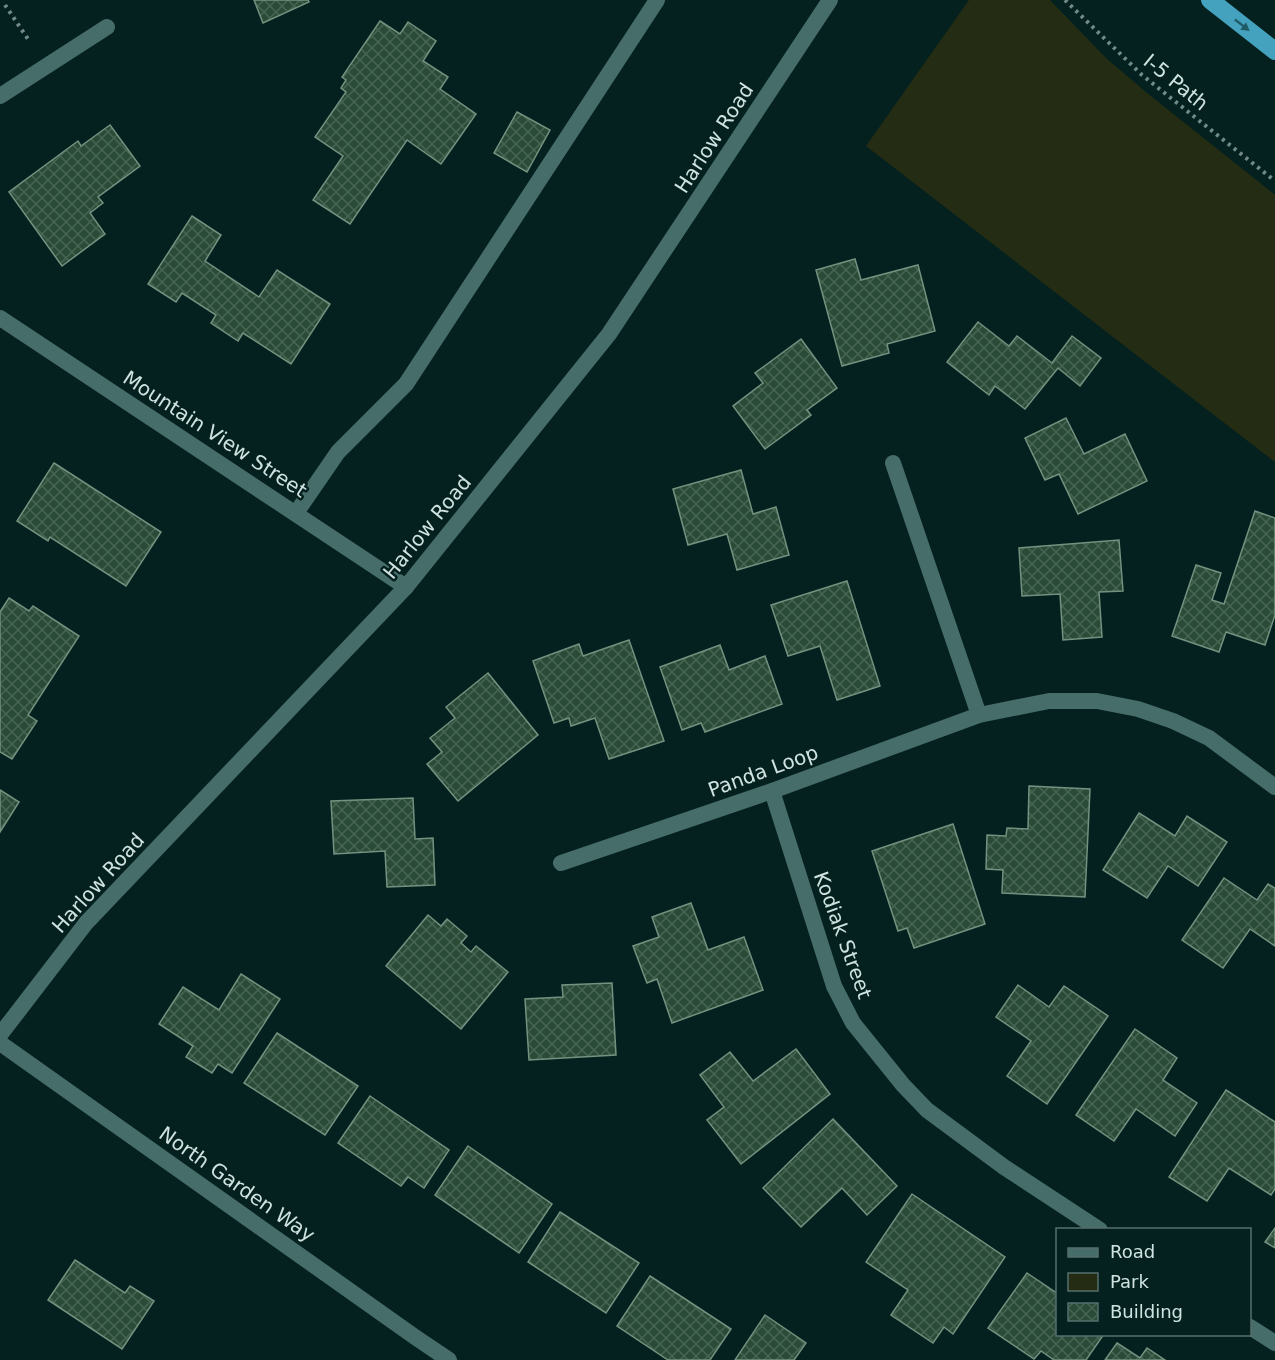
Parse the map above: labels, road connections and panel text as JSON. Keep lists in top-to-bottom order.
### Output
{
  "streets": {
    "street": [
      "Harlow Road",
      "Mountain View Street",
      "Panda Loop",
      "Kodiak Street",
      "North Garden Way"
    ],
    "path": ["I-5 Path"]
  },
  "crossings": [
    ["Harlow Road", "Mountain View Street"],
    ["Panda Loop", "Kodiak Street"]
  ],
  "legend": ["Road", "Park", "Building"]
}
